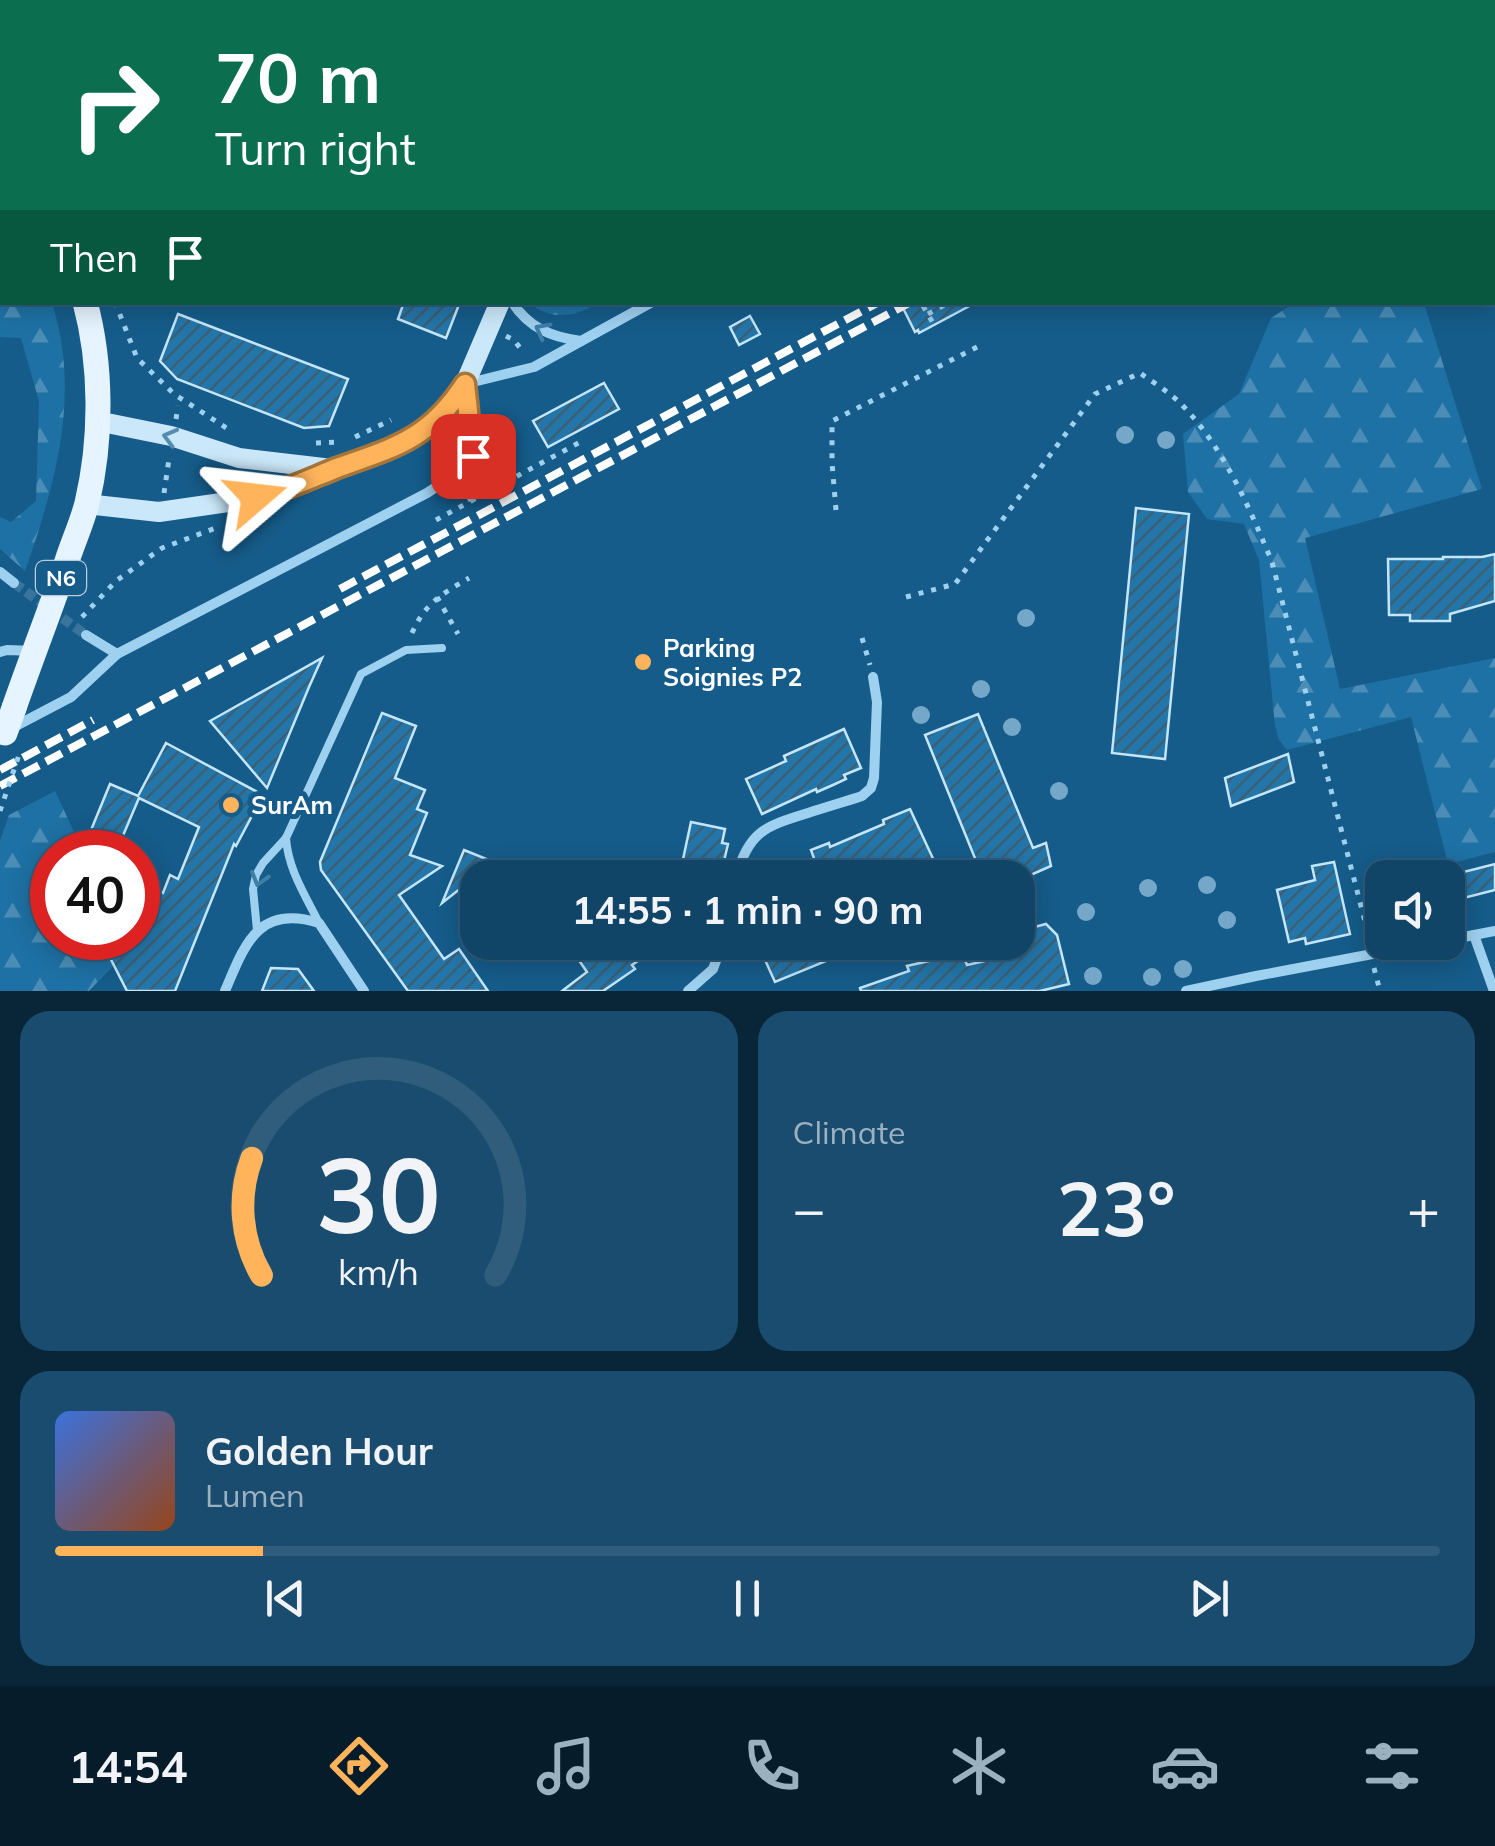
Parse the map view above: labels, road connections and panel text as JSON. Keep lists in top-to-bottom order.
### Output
{
  "streets": {
    "main road": ["N6"]
  },
  "places": ["Parking Soignies P2", "SurAm"],
  "page": {
    "turn": ["70 m", "Turn right"],
    "then": "Then",
    "limit": "40",
    "trip": "14:55 · 1 min · 90 m",
    "tile": "Climate",
    "heat": ["−", "23°", "+"],
    "song": ["Golden Hour", "Lumen"],
    "tabs": "14:54",
    "gauge": ["30", "km/h"]
  }
}
